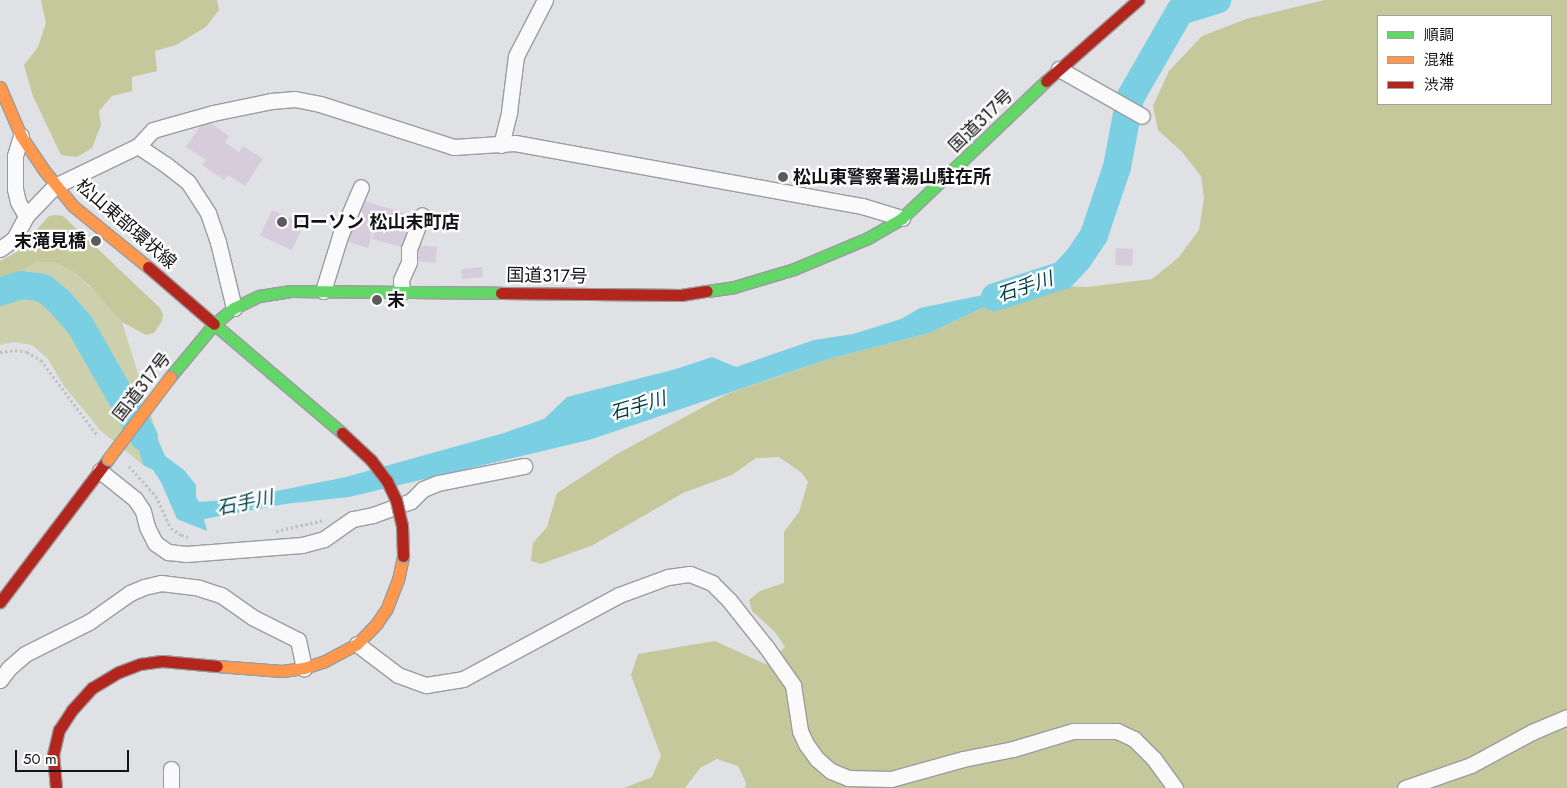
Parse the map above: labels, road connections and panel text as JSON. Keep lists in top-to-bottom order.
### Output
{
  "streets": {
    "main road": ["国道317号", "松山東部環状線"]
  },
  "crossings": [
    ["国道317号", "松山東部環状線"]
  ],
  "water": ["石手川"],
  "places": [
    "松山東警察署湯山駐在所",
    "ローソン 松山末町店",
    "末滝見橋",
    "末"
  ],
  "legend": ["順調", "混雑", "渋滞"],
  "scale_bar": "50 m"
}
